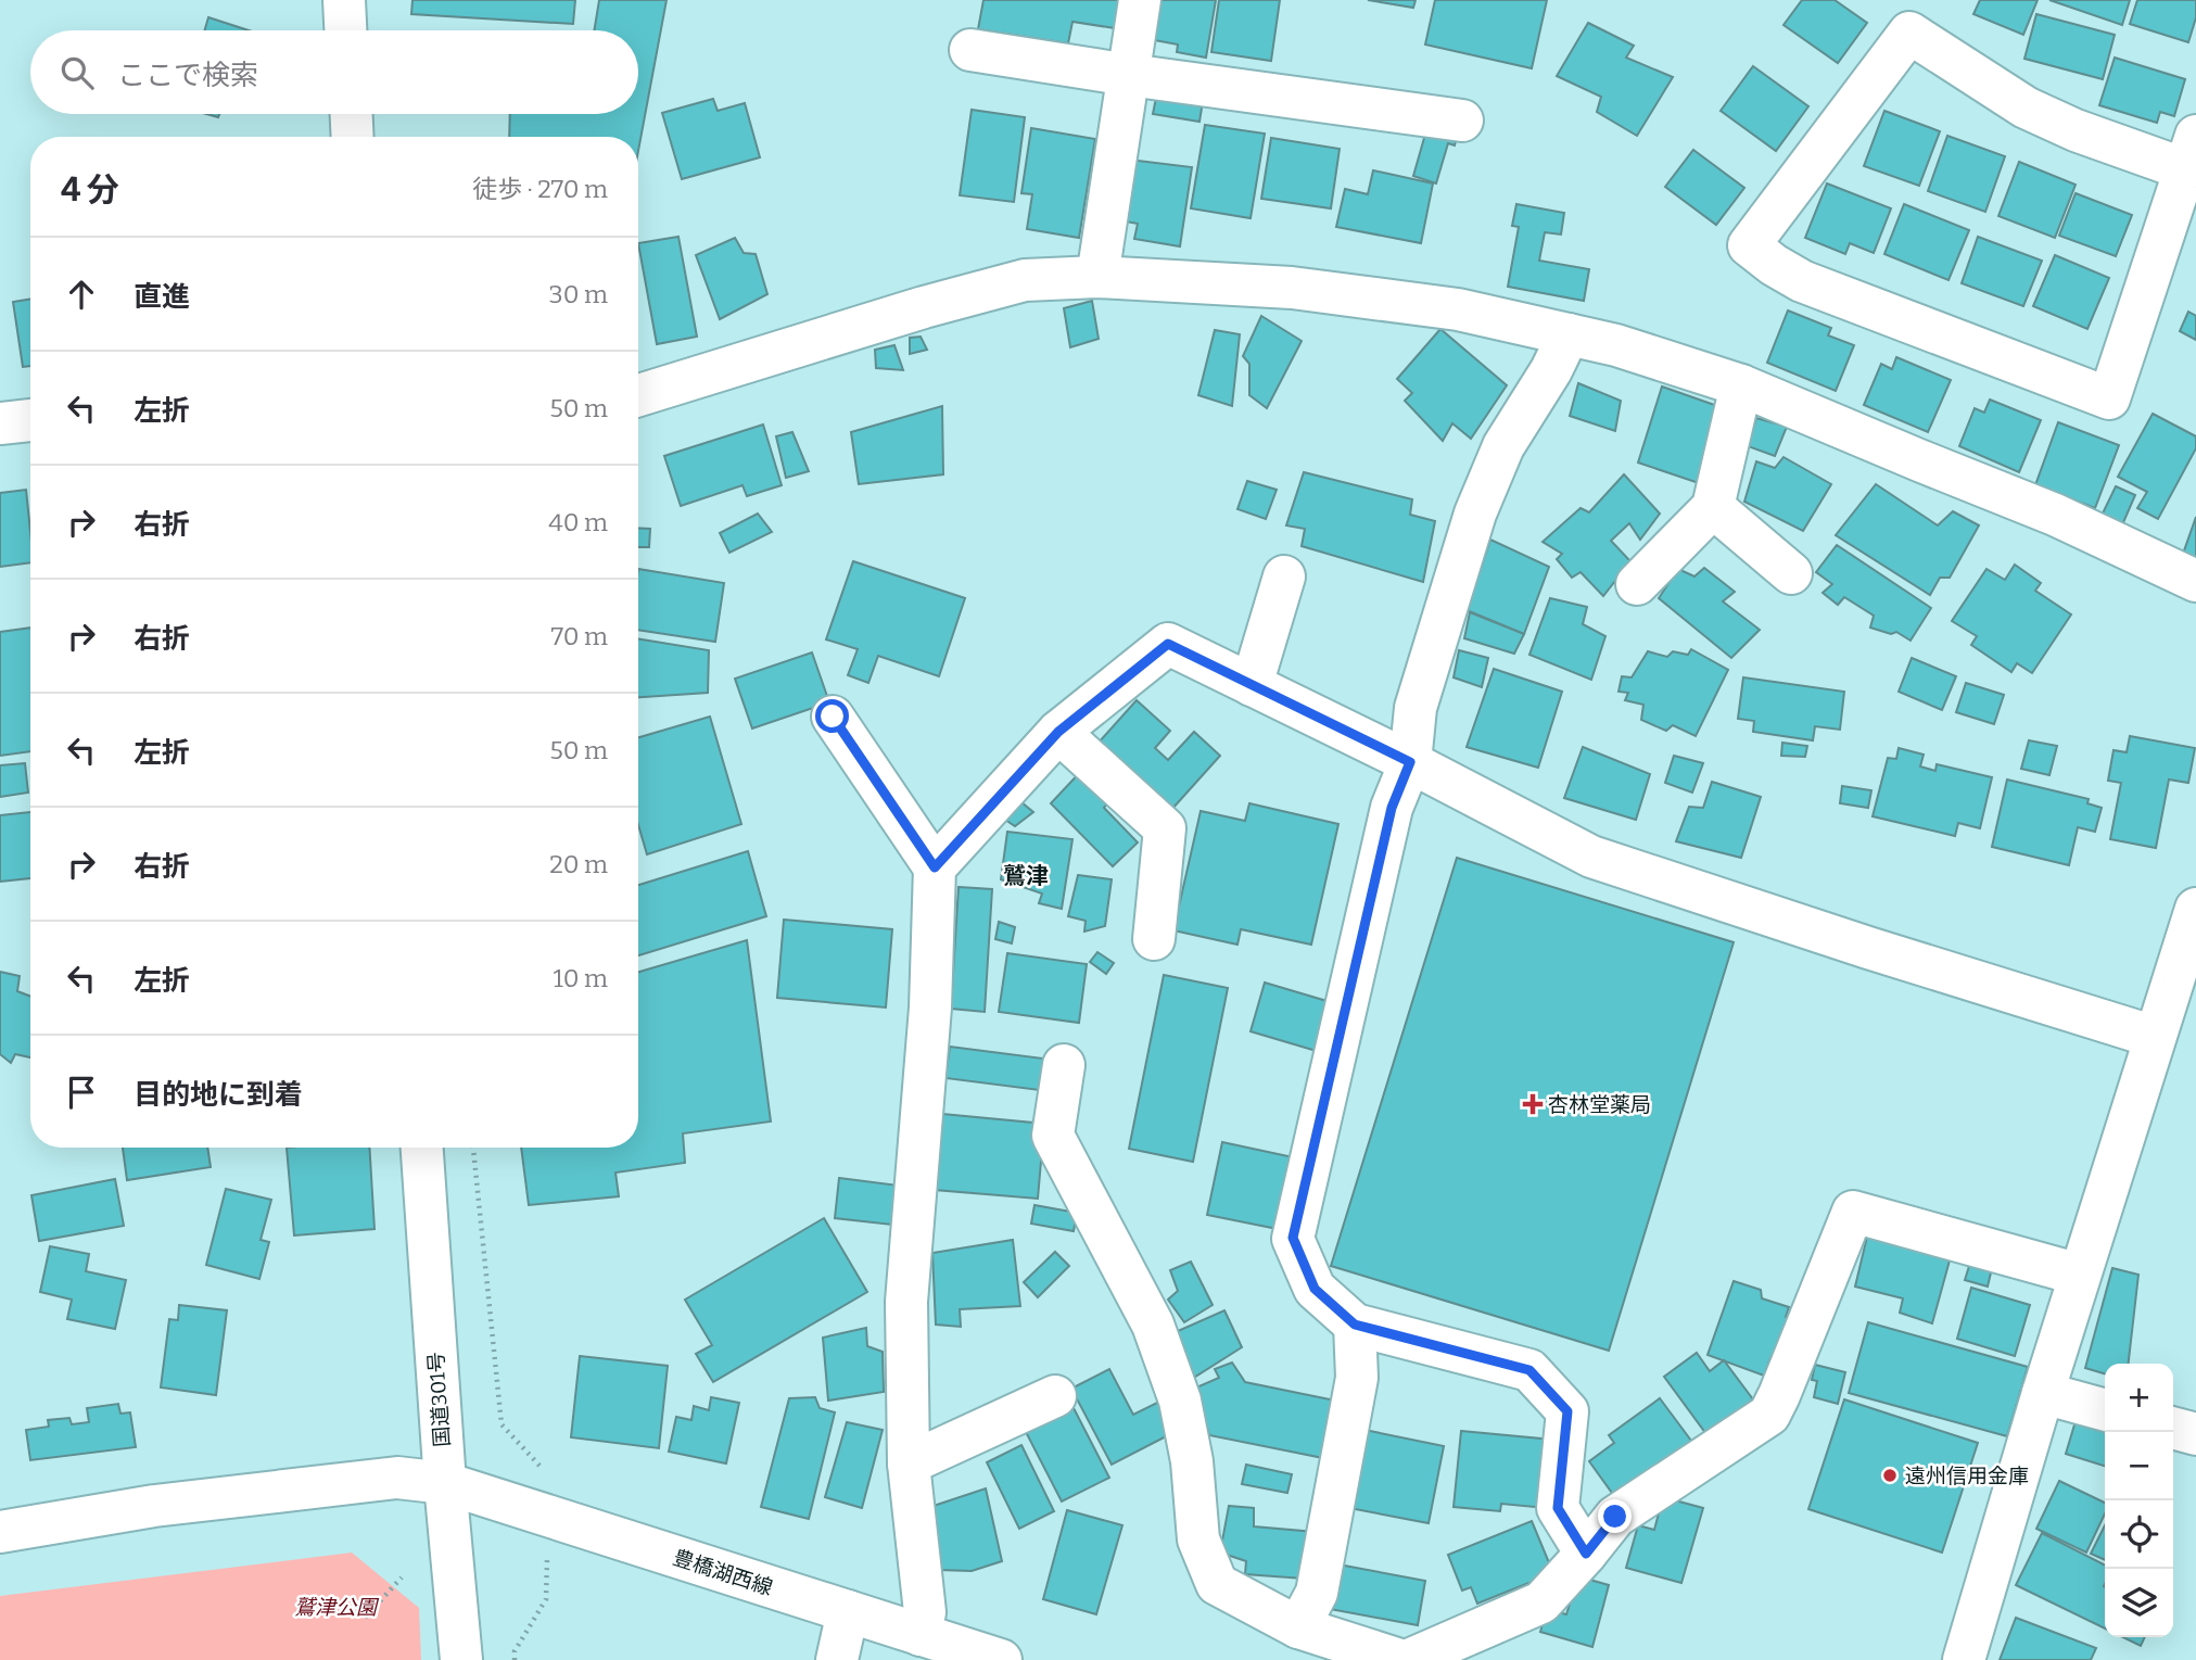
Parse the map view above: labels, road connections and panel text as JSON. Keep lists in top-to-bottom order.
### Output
{
  "streets": {
    "main road": ["国道301号", "豊橋湖西線"]
  },
  "crossings": [
    ["国道301号", "豊橋湖西線"]
  ],
  "districts": ["鷲津"],
  "parks": ["鷲津公園"],
  "places": {
    "health": ["杏林堂薬局"],
    "other": ["遠州信用金庫"]
  },
  "page": {
    "search": "ここで検索",
    "heading": ["4 分", "徒歩 · 270 m"],
    "list": [
      ["直進", "30 m"],
      ["左折", "50 m"],
      ["右折", "40 m"],
      ["右折", "70 m"],
      ["左折", "50 m"],
      ["右折", "20 m"],
      ["左折", "10 m"],
      "目的地に到着"
    ],
    "map_buttons": ["+", "−"]
  }
}
